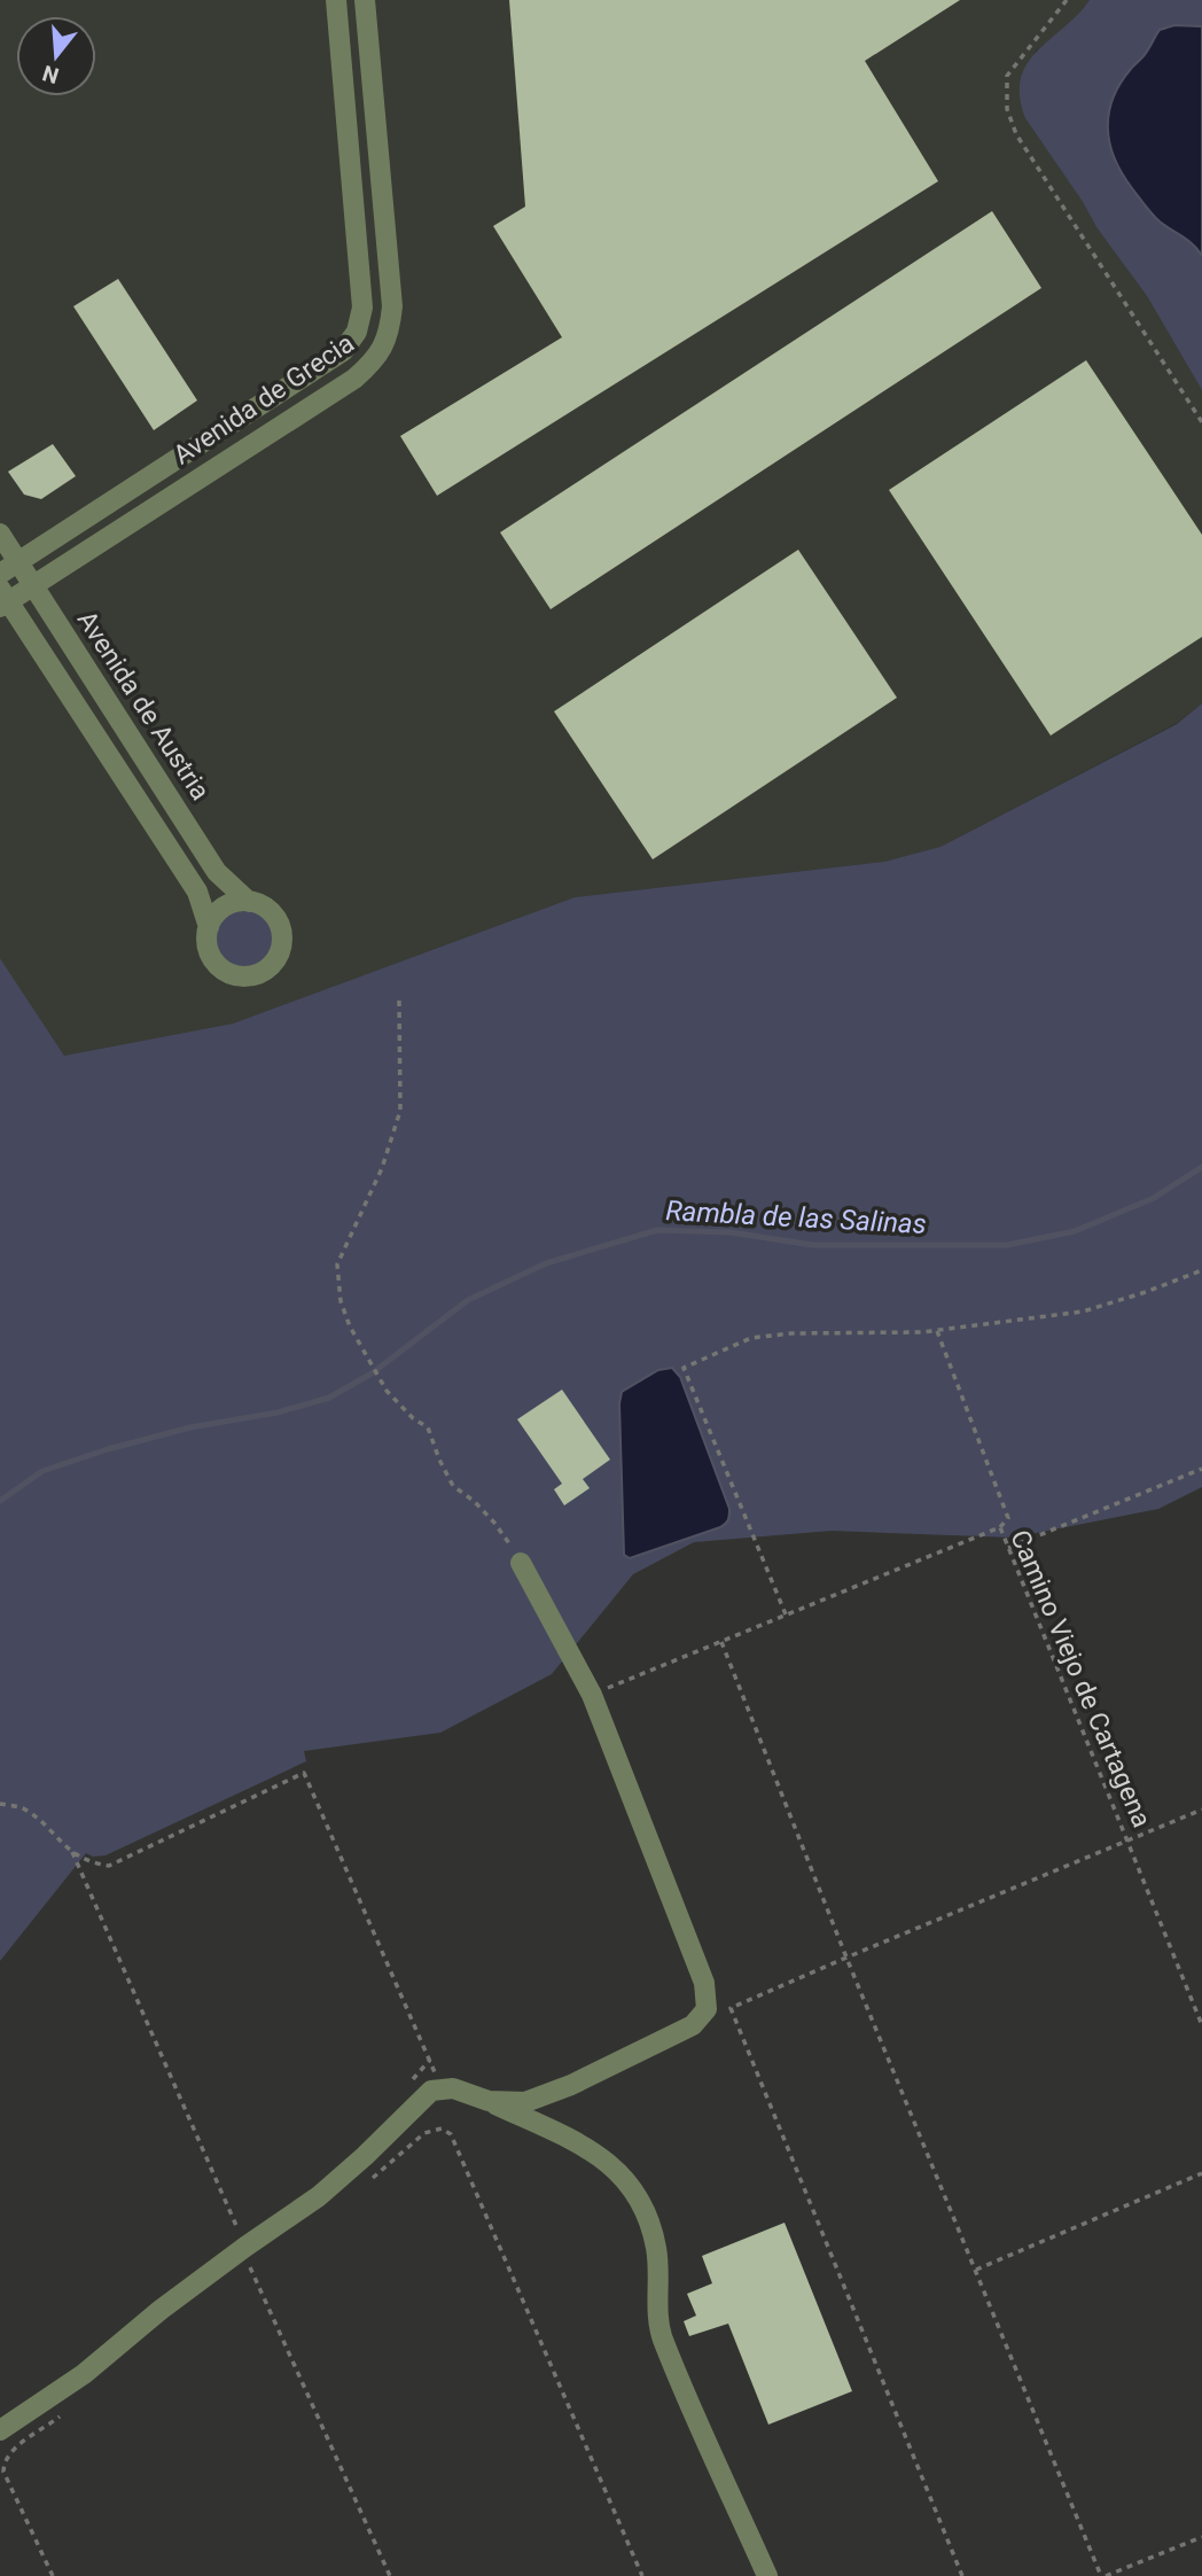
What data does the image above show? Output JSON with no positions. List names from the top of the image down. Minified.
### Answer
{"streets":{"street":["Avenida de Grecia","Avenida de Austria"],"path":["Camino Viejo de Cartagena"]},"crossings":[["Avenida de Grecia","Avenida de Austria"]],"water":["Rambla de las Salinas"],"north":"bottom"}
